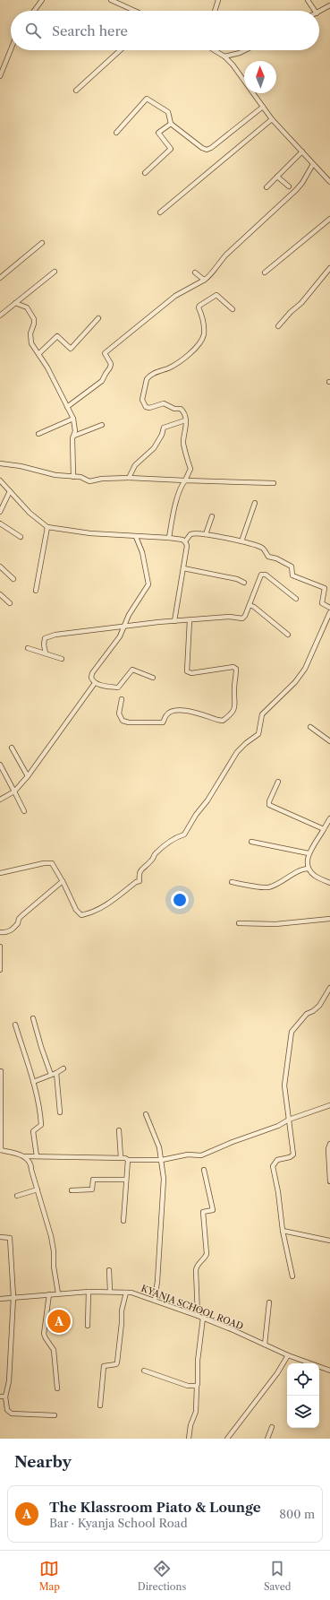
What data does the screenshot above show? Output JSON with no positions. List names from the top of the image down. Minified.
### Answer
{"streets":{"street":["KYANJA SCHOOL ROAD"]},"north":"top","page":{"search":"Search here","pins":"A","heading":"Nearby","list":[{"mark":"A","name":"The Klassroom Piato & Lounge","note":"Bar · Kyanja School Road","value":"800 m"}],"nav":["Map","Directions","Saved"]}}
